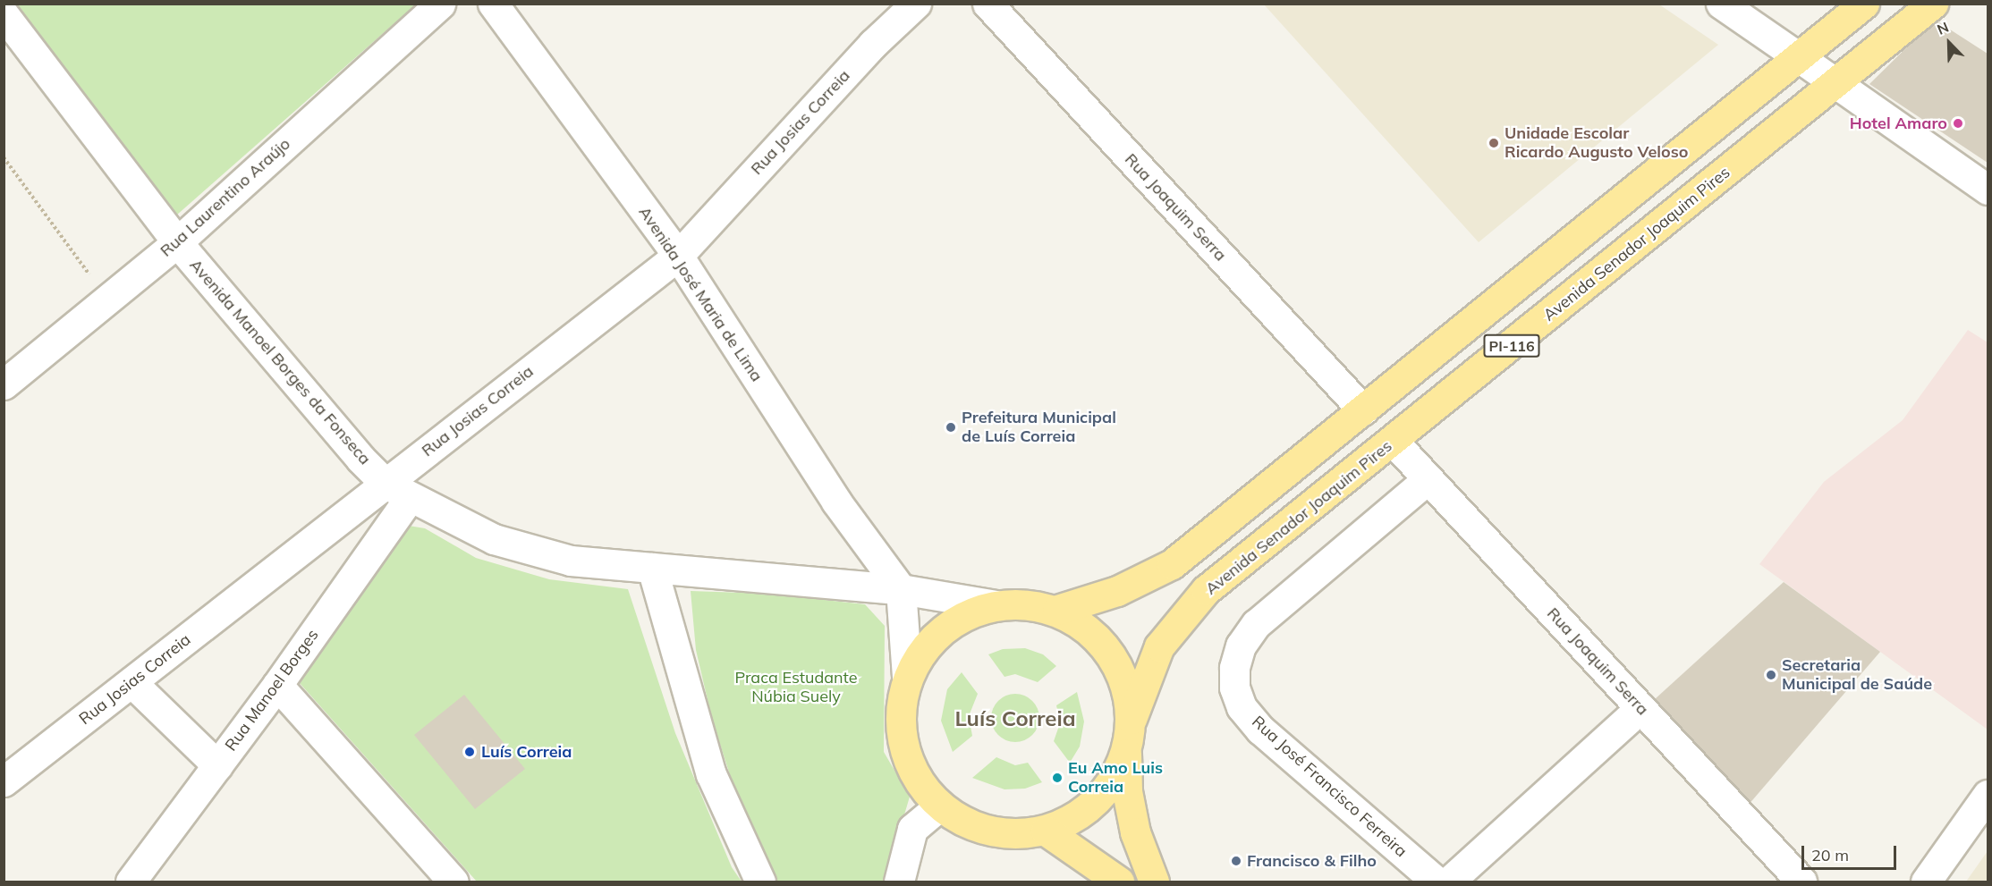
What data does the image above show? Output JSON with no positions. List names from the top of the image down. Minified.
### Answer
{"streets":{"main road":["Avenida Senador Joaquim Pires","PI-116"],"street":["Rua Josias Correia","Rua Laurentino Araújo","Rua Joaquim Serra","Avenida José Maria de Lima","Avenida Manoel Borges da Fonseca","Rua Manoel Borges","Rua José Francisco Ferreira"]},"crossings":[["Rua Josias Correia","Avenida José Maria de Lima"],["Rua Josias Correia","Avenida Manoel Borges da Fonseca"],["Rua Josias Correia","Rua Manoel Borges"],["Rua Laurentino Araújo","Avenida Manoel Borges da Fonseca"],["Rua Joaquim Serra","Avenida Senador Joaquim Pires"],["Rua Joaquim Serra","PI-116"],["Rua Joaquim Serra","Rua José Francisco Ferreira"],["Avenida José Maria de Lima","Avenida Manoel Borges da Fonseca"],["Avenida Manoel Borges da Fonseca","Rua Manoel Borges"]],"districts":["Luís Correia"],"parks":["Praca Estudante Núbia Suely"],"places":["Hotel Amaro","Unidade Escolar Ricardo Augusto Veloso","Prefeitura Municipal de Luís Correia","Secretaria Municipal de Saúde","Luís Correia","Eu Amo Luis Correia","Francisco & Filho"],"scale_bar":"20 m","north":"top left"}
